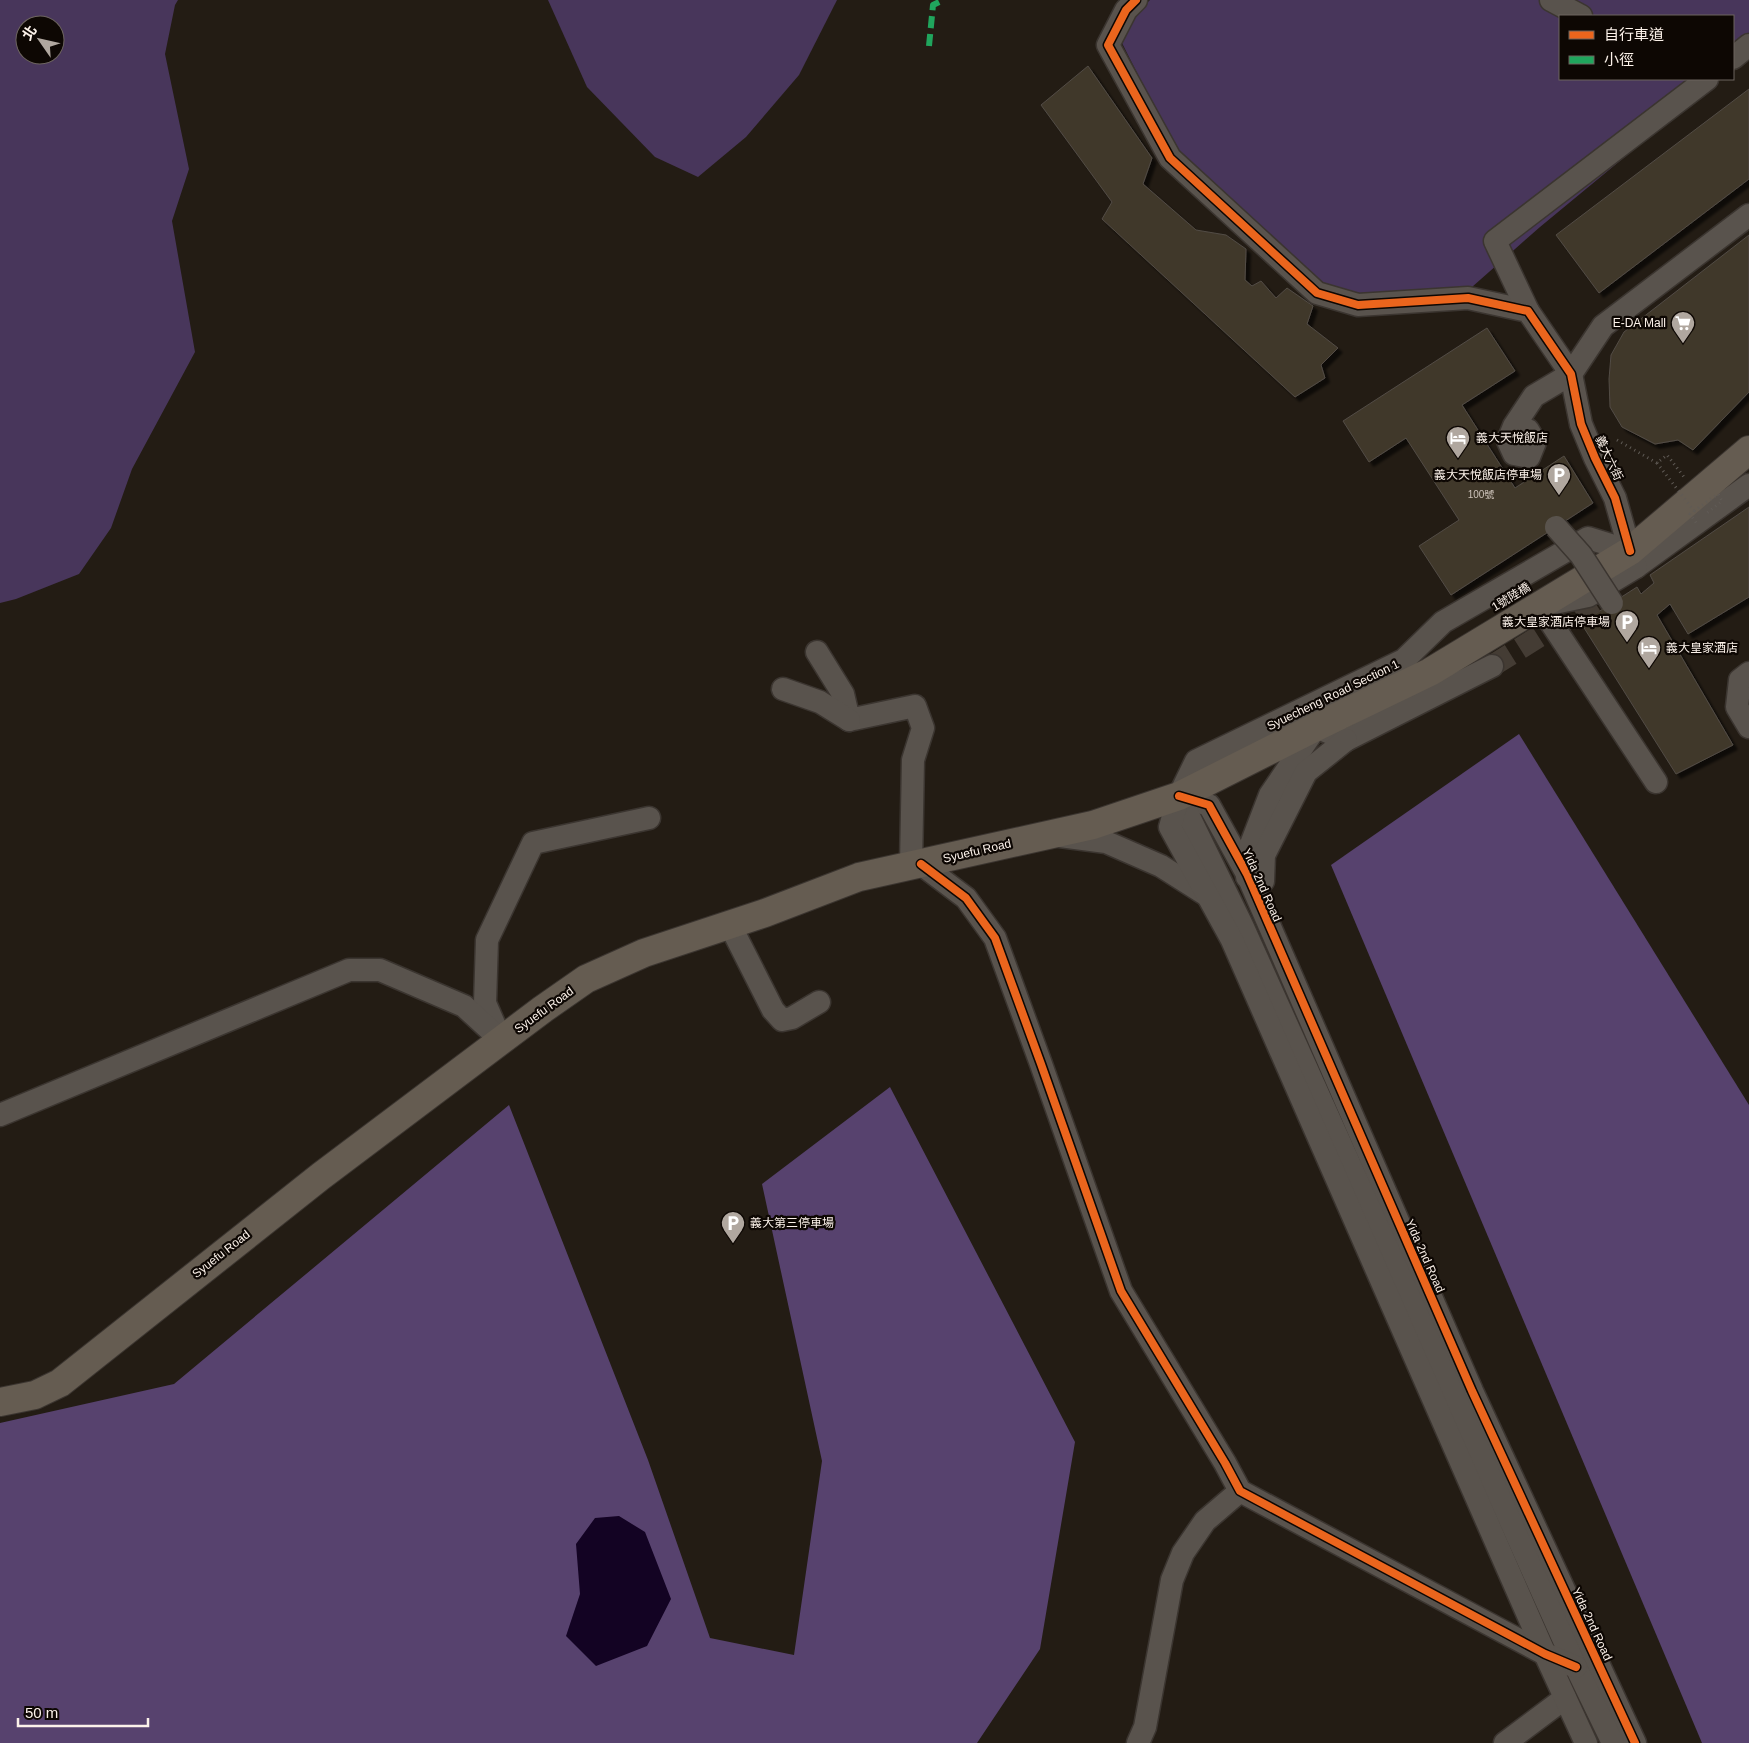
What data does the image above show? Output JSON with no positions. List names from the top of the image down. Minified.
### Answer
{"streets":{"main road":["Syuecheng Road Section 1","Syuefu Road"],"street":["義大六街","1號陸橋","Yida 2nd Road"]},"crossings":[["義大六街","Syuecheng Road Section 1"],["1號陸橋","Syuecheng Road Section 1"],["Syuecheng Road Section 1","Syuefu Road"],["Syuecheng Road Section 1","Yida 2nd Road"],["Syuefu Road","Yida 2nd Road"]],"places":{"supermarket":["E-DA Mall"],"hotel":["義大天悅飯店","義大皇家酒店"],"parking":["義大天悅飯店停車場","義大皇家酒店停車場","義大第三停車場"]},"house_numbers":["100號"],"legend":["自行車道","小徑"],"scale_bar":"50 m","north":"top left"}
